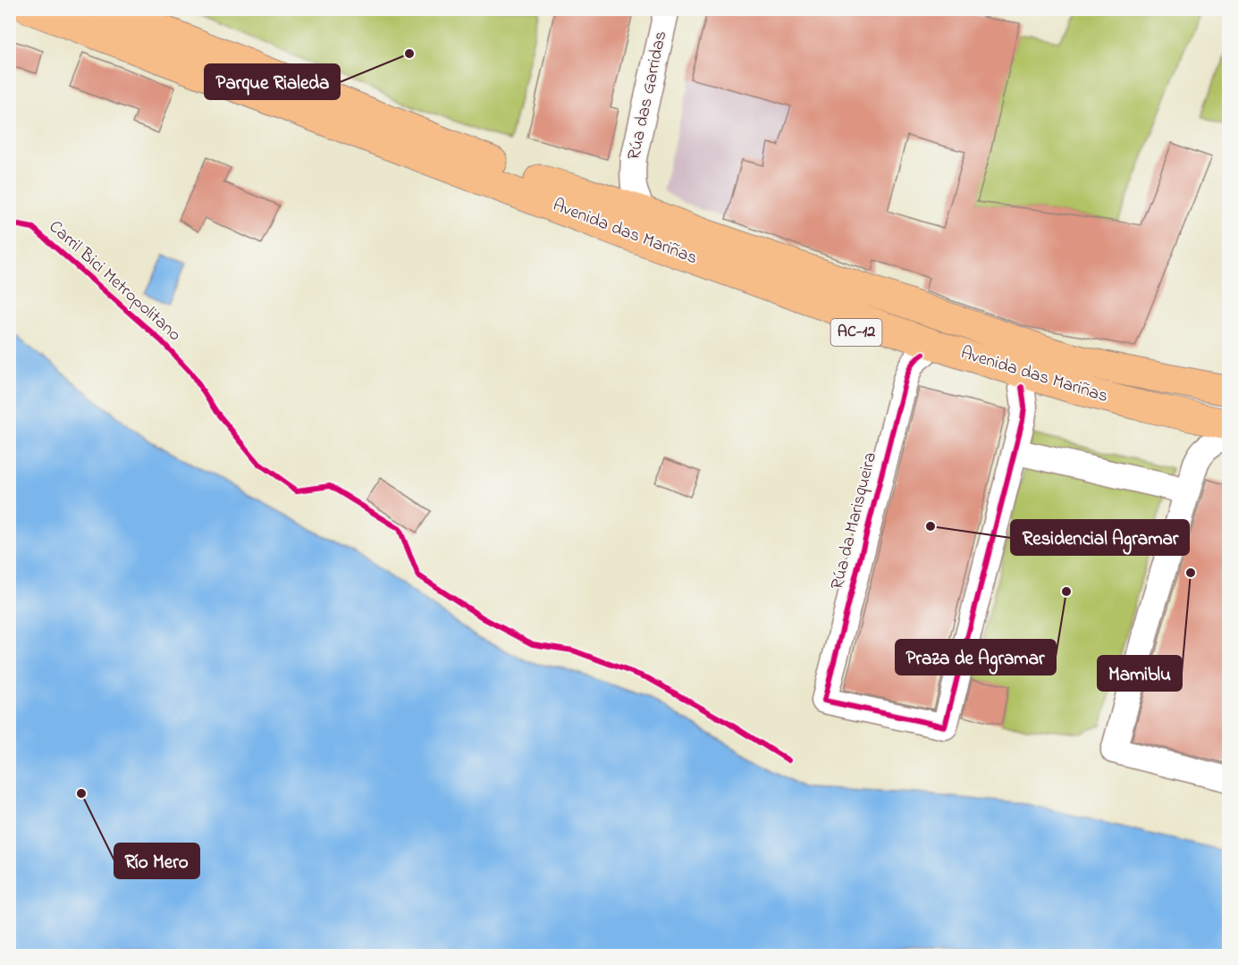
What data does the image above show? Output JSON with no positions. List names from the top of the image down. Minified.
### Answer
{"streets":{"highway":["Avenida das Mariñas","AC-12"],"street":["Rúa das Garridas","Rúa da Marisqueira"],"cycle path":["Carril Bici Metropolitano"]},"crossings":[["Rúa das Garridas","AC-12"],["Avenida das Mariñas","AC-12"],["AC-12","Rúa da Marisqueira"]],"places":["Parque Rialeda","Residencial Agramar","Mamiblu","Praza de Agramar","Río Mero"]}
